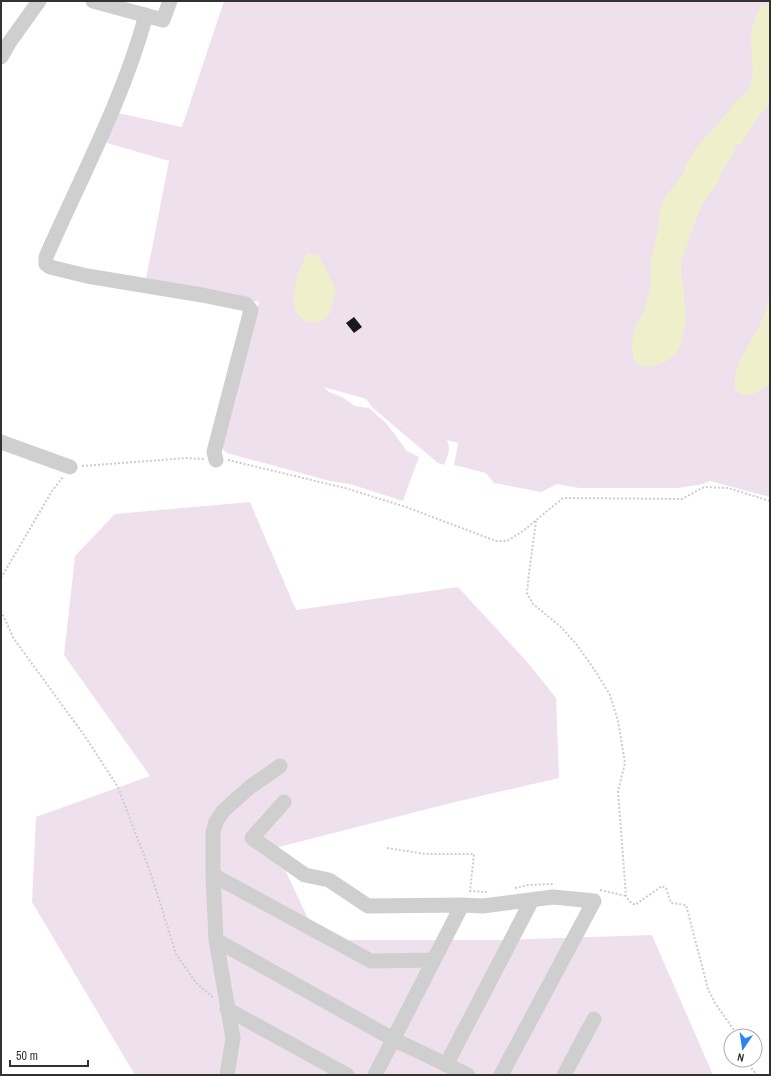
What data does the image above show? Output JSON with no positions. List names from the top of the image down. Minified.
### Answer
{"scale_bar":"50 m","north":"bottom"}
